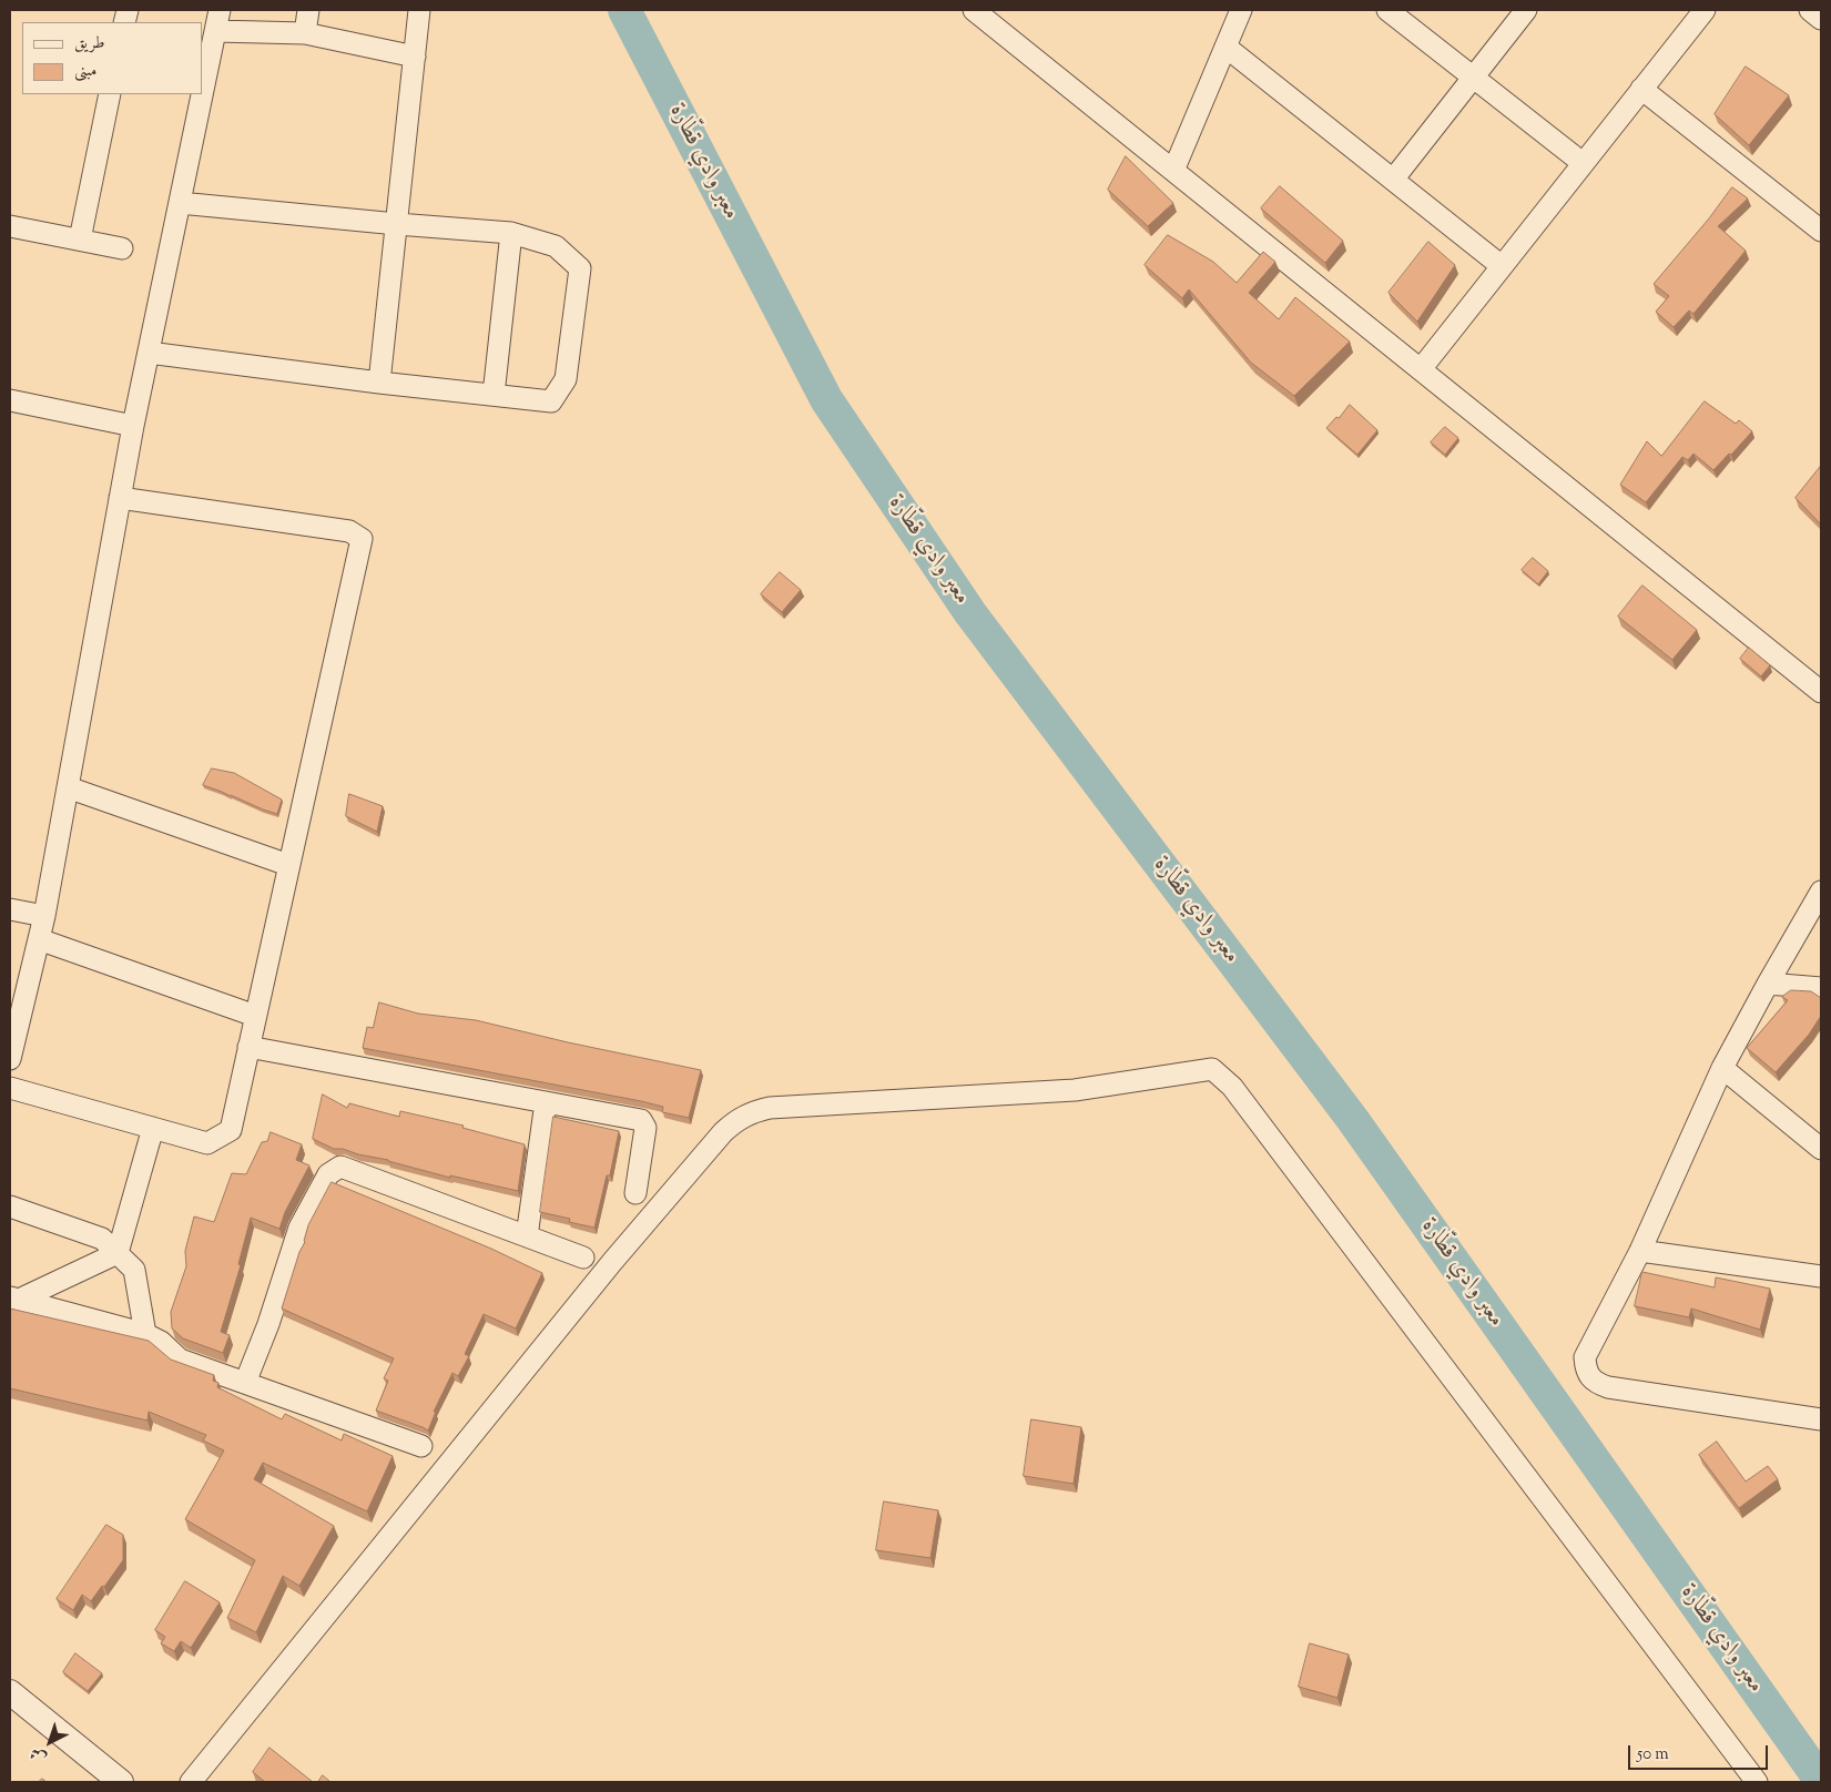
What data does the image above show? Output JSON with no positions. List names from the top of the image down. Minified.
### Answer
{"water":["معبر وادي قطّارة"],"legend":["طريق","مبنى"],"scale_bar":"50 m","north":"bottom left"}
